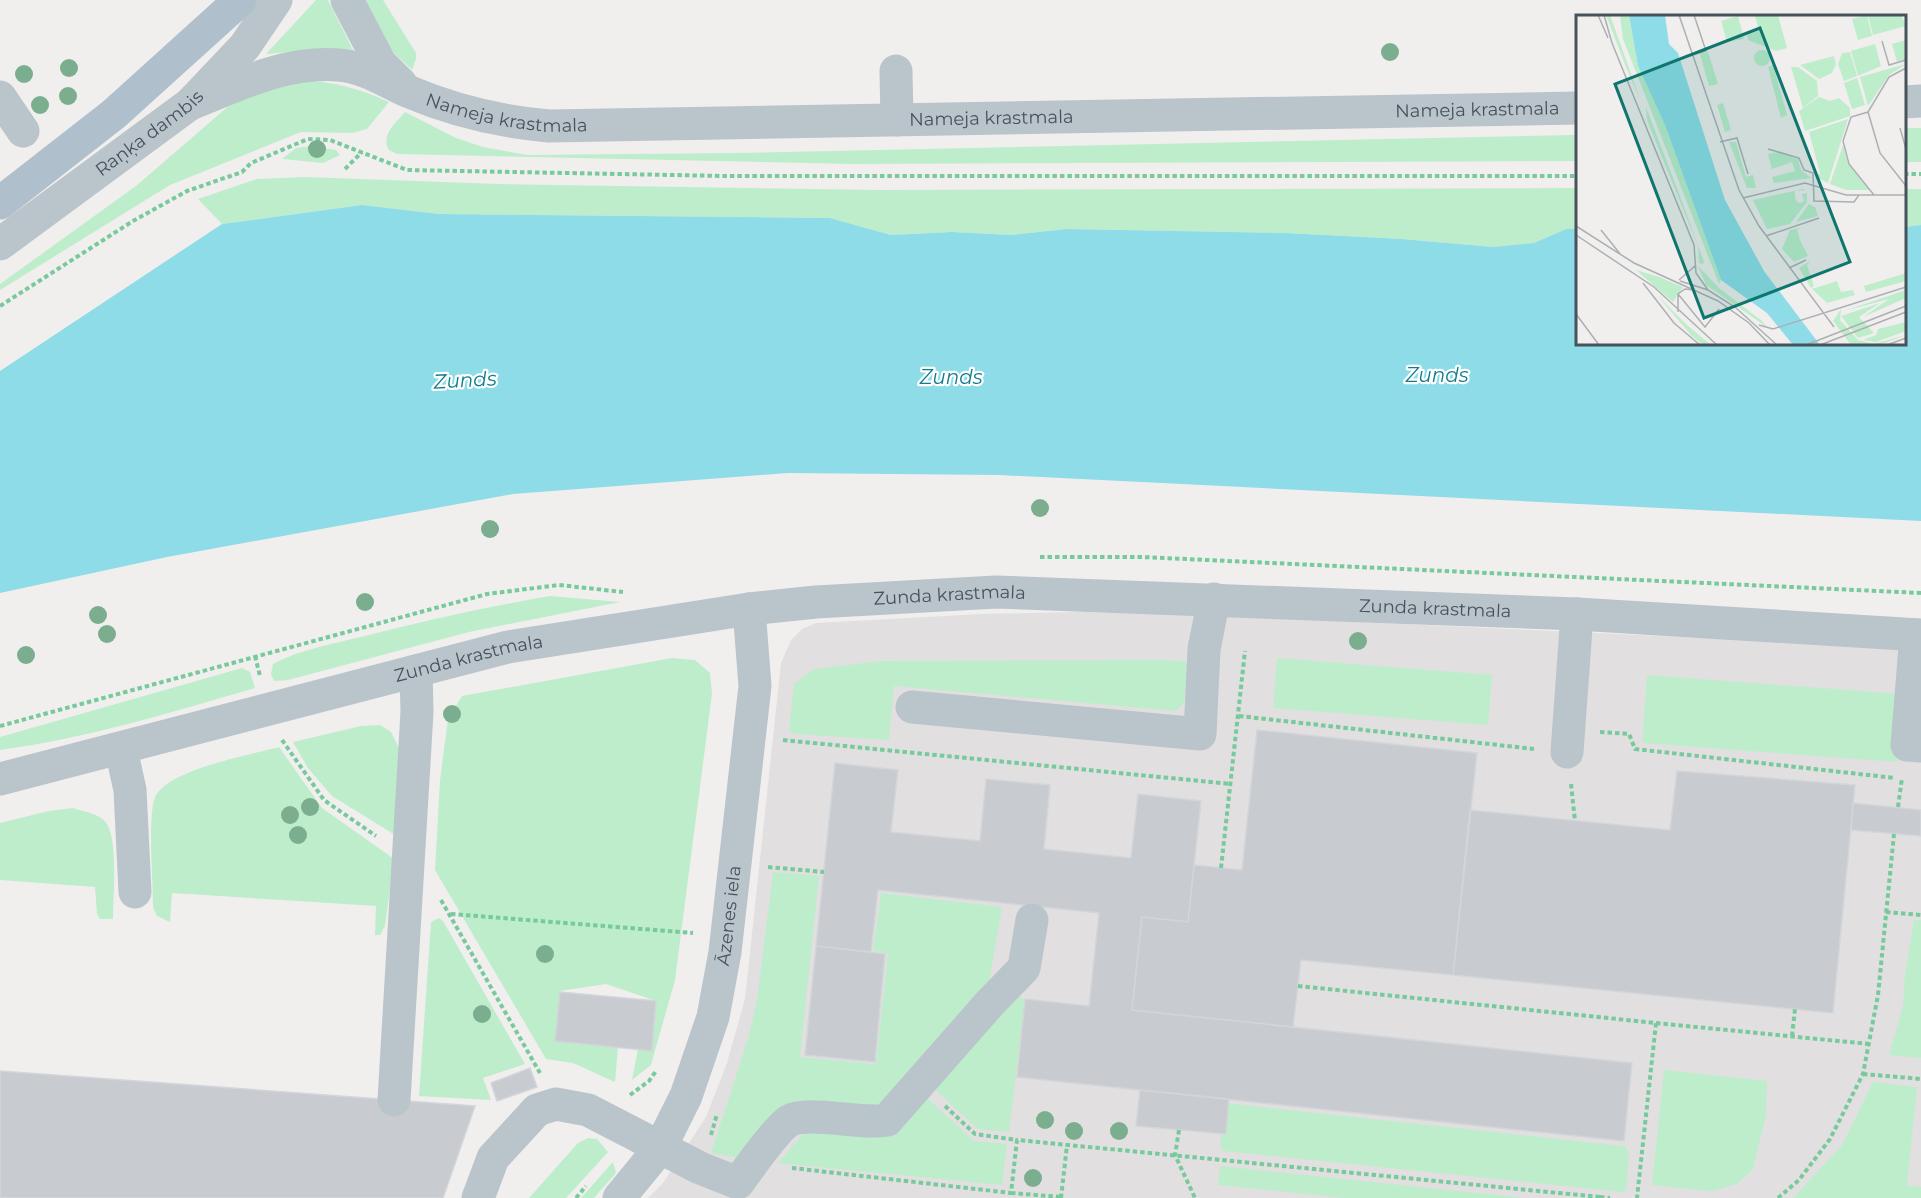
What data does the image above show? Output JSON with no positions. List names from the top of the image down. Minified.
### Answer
{"streets":{"main road":["Raņķa dambis"],"street":["Nameja krastmala","Zunda krastmala","Āzenes iela"]},"crossings":[["Nameja krastmala","Raņķa dambis"],["Zunda krastmala","Āzenes iela"]],"water":["Zunds"]}
